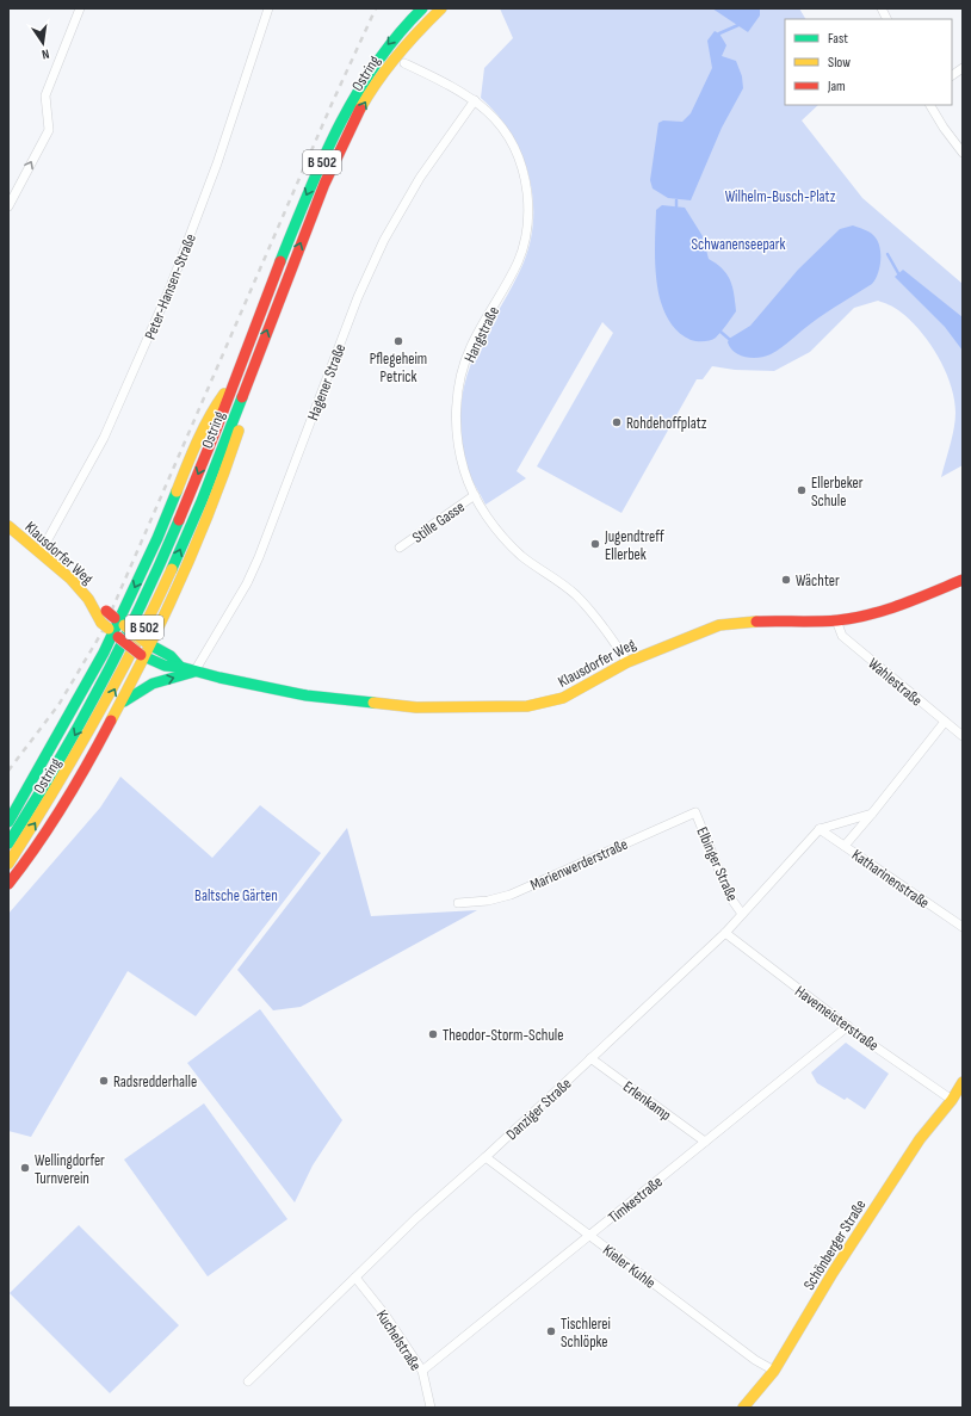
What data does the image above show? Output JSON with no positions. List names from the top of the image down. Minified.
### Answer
{"streets":{"main road":["Ostring","B 502","Klausdorfer Weg","Schönberger Straße"],"street":["Peter-Hansen-Straße","Hangstraße","Hagener Straße","Stille Gasse","Wahlestraße","Marienwerderstraße","Elbinger Straße","Katharinenstraße","Havemeisterstraße","Erlenkamp","Danziger Straße","Timkestraße","Kieler Kuhle","Kuchelstraße"]},"crossings":[["Peter-Hansen-Straße","Klausdorfer Weg"],["Hangstraße","Hagener Straße"],["Hangstraße","Stille Gasse"],["Hangstraße","Klausdorfer Weg"],["Hagener Straße","Klausdorfer Weg"],["Klausdorfer Weg","Wahlestraße"],["Marienwerderstraße","Elbinger Straße"],["Elbinger Straße","Danziger Straße"],["Katharinenstraße","Danziger Straße"],["Havemeisterstraße","Danziger Straße"],["Havemeisterstraße","Timkestraße"],["Havemeisterstraße","Schönberger Straße"],["Erlenkamp","Danziger Straße"],["Erlenkamp","Timkestraße"],["Danziger Straße","Kieler Kuhle"],["Danziger Straße","Kuchelstraße"],["Timkestraße","Kieler Kuhle"],["Timkestraße","Kuchelstraße"],["Schönberger Straße","Kieler Kuhle"]],"parks":["Wilhelm-Busch-Platz","Schwanenseepark","Baltsche Gärten"],"places":["Pflegeheim Petrick","Rohdehoffplatz","Ellerbeker Schule","Jugendtreff Ellerbek","Wächter","Theodor-Storm-Schule","Radsredderhalle","Wellingdorfer Turnverein","Tischlerei Schlöpke"],"legend":["Fast","Slow","Jam"],"north":"bottom"}
